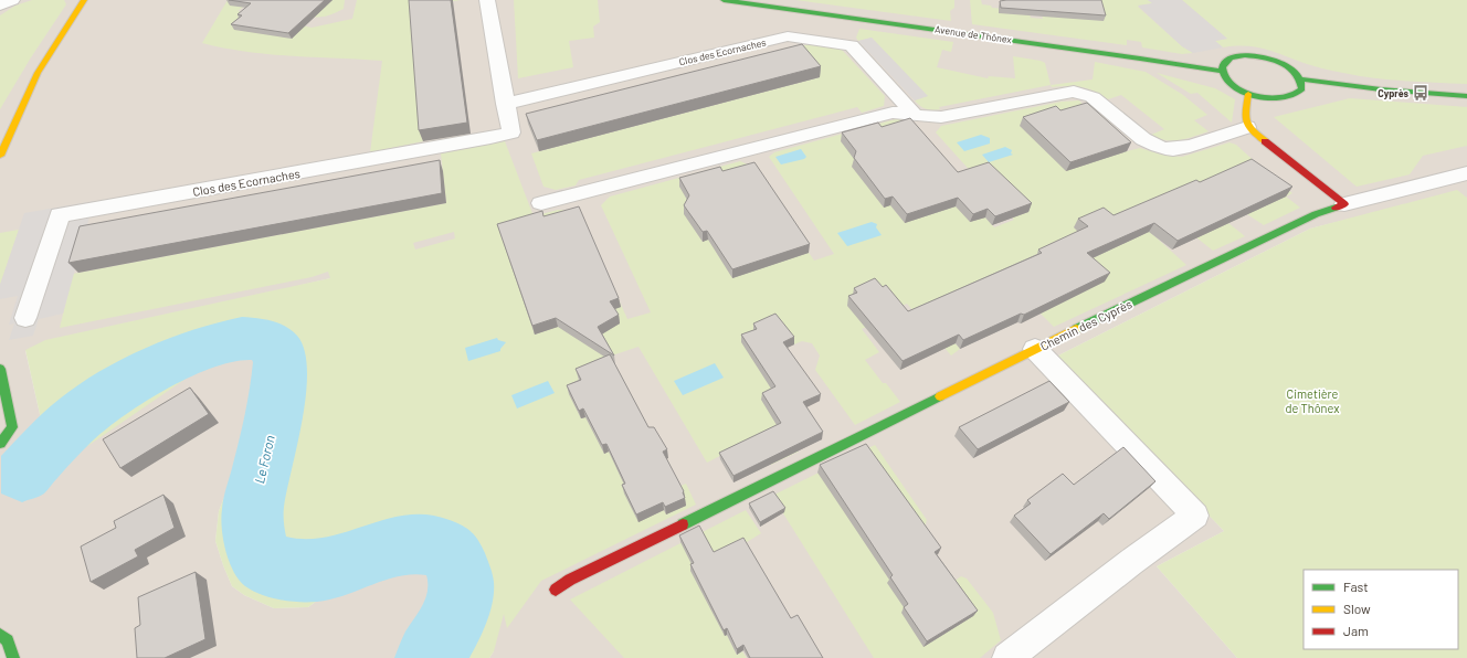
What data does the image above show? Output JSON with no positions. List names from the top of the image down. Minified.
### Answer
{"streets":{"street":["Avenue de Thônex","Clos des Ecornaches","Chemin des Cyprès"]},"water":["Le Foron"],"parks":["Cimetière de Thônex"],"places":{"bus stop":["Cyprès"]},"legend":["Fast","Slow","Jam"]}
